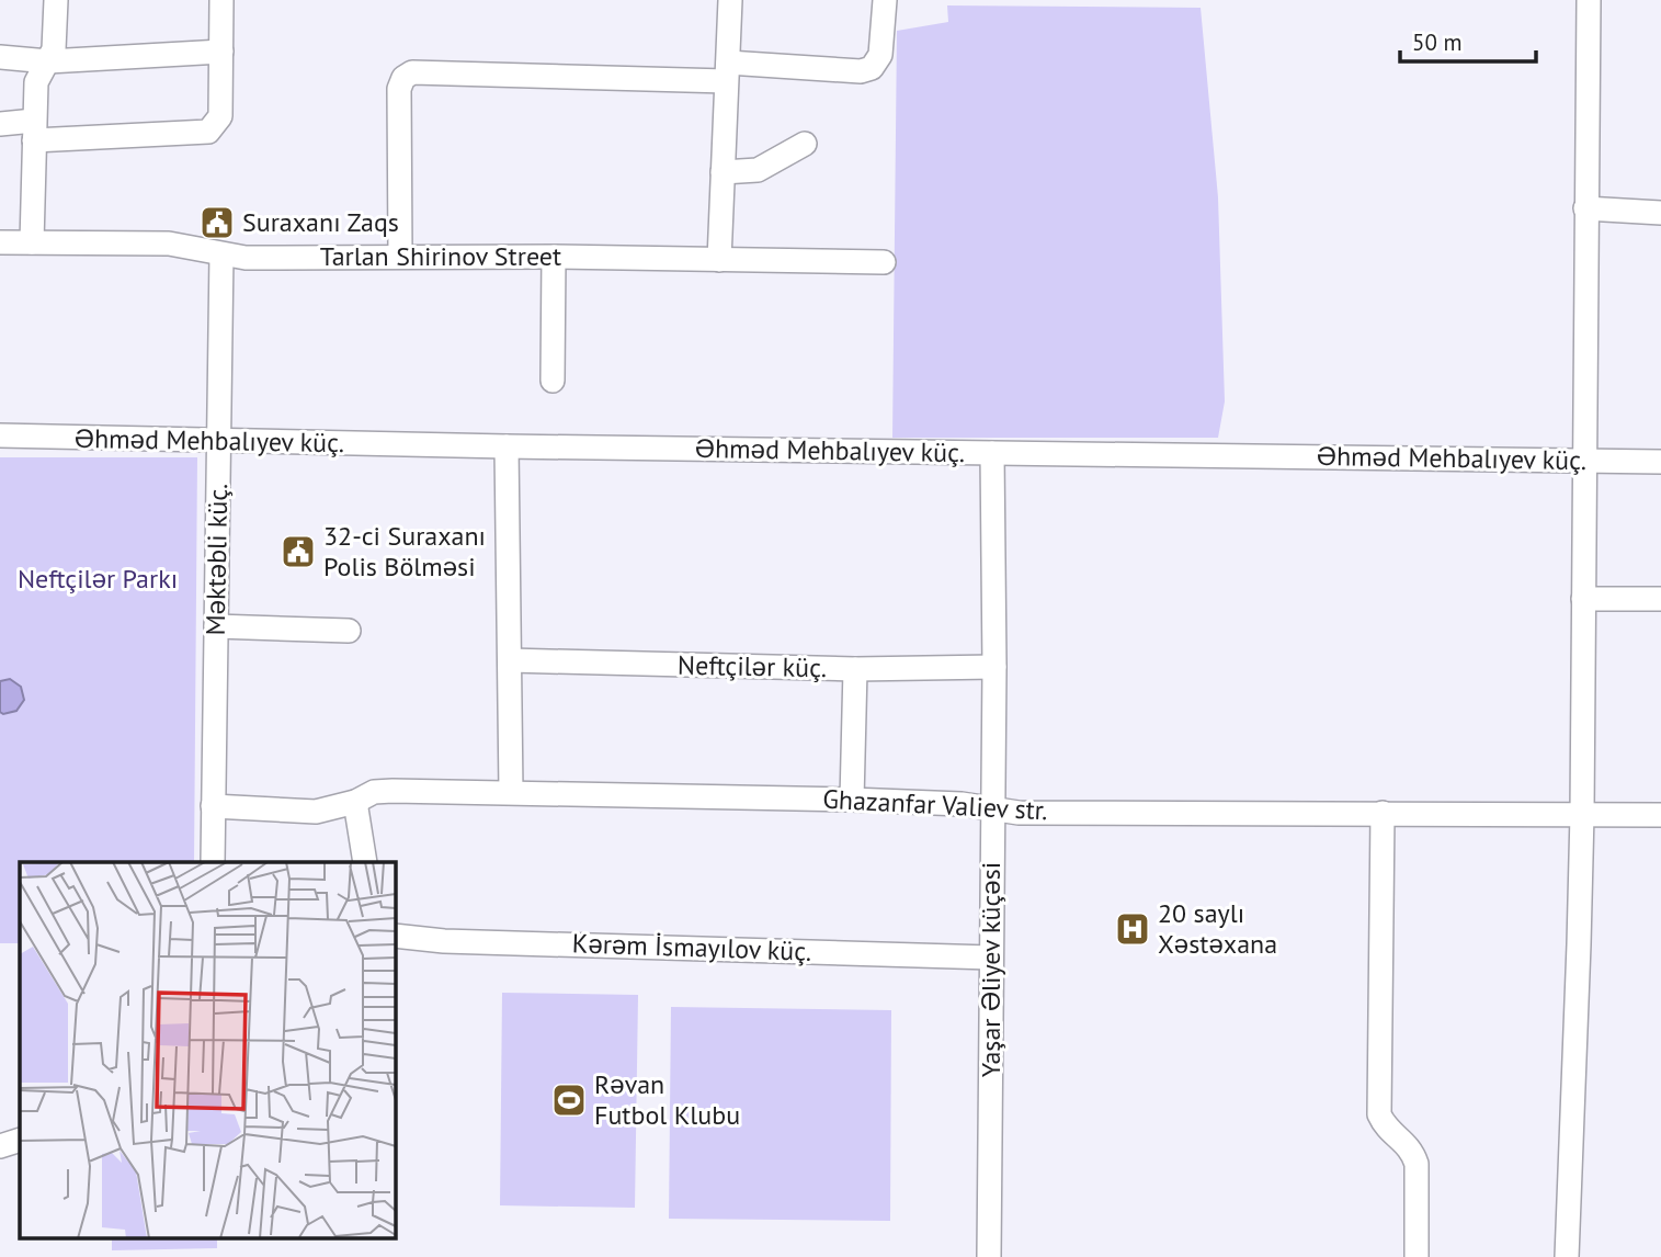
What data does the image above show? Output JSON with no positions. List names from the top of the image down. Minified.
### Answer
{"streets":{"street":["Tarlan Shirinov Street","Əhməd Mehbalıyev küç.","Məktəbli küç.","Neftçilər küç.","Ghazanfar Valiev str.","Kərəm İsmayılov küç.","Yaşar Əliyev küçəsi"]},"crossings":[["Tarlan Shirinov Street","Məktəbli küç."],["Əhməd Mehbalıyev küç.","Məktəbli küç."],["Əhməd Mehbalıyev küç.","Yaşar Əliyev küçəsi"],["Məktəbli küç.","Ghazanfar Valiev str."],["Neftçilər küç.","Yaşar Əliyev küçəsi"],["Ghazanfar Valiev str.","Yaşar Əliyev küçəsi"],["Kərəm İsmayılov küç.","Yaşar Əliyev küçəsi"]],"parks":["Neftçilər Parkı"],"places":{"public building":["Suraxanı Zaqs","32-ci Suraxanı Polis Bölməsi"],"hospital":["20 saylı Xəstəxana"],"sports":["Rəvan Futbol Klubu"]},"scale_bar":"50 m"}
